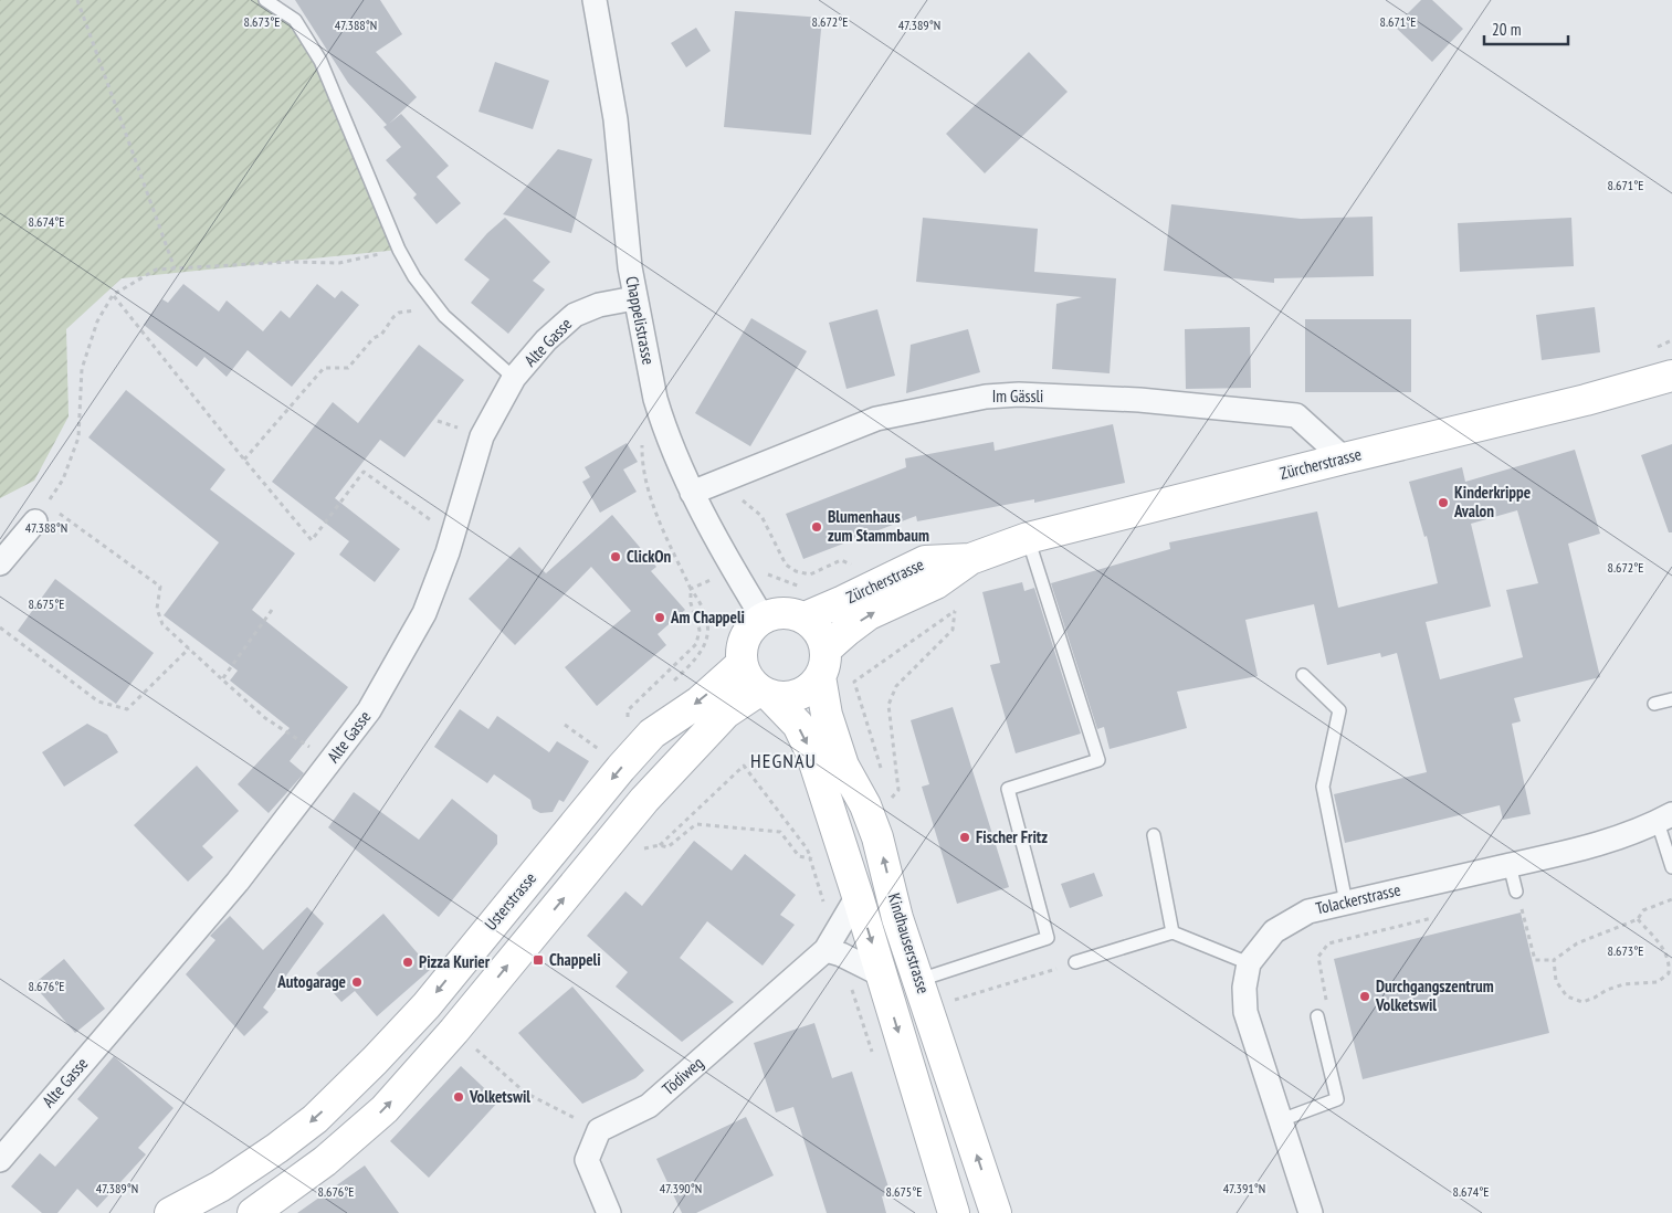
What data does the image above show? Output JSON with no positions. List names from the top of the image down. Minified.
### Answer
{"streets":{"main road":["Zürcherstrasse","Usterstrasse","Kindhauserstrasse"],"street":["Chappelistrasse","Alte Gasse","Im Gässli","Tolackerstrasse","Tödiweg"]},"crossings":[["Chappelistrasse","Alte Gasse"],["Chappelistrasse","Im Gässli"],["Chappelistrasse","Zürcherstrasse"],["Chappelistrasse","Usterstrasse"],["Chappelistrasse","Kindhauserstrasse"],["Im Gässli","Zürcherstrasse"],["Zürcherstrasse","Usterstrasse"],["Zürcherstrasse","Kindhauserstrasse"],["Usterstrasse","Kindhauserstrasse"]],"districts":["HEGNAU"],"places":{"other":["Kinderkrippe Avalon","Blumenhaus zum Stammbaum","ClickOn","Am Chappeli","Fischer Fritz","Pizza Kurier","Autogarage","Durchgangszentrum Volketswil","Volketswil"],"transit":["Chappeli"]},"scale_bar":"20 m","coordinates":["8.672°E","8.671°E","8.673°E","47.388°N","47.389°N","8.674°E","8.675°E","8.676°E","47.390°N","47.391°N"]}
